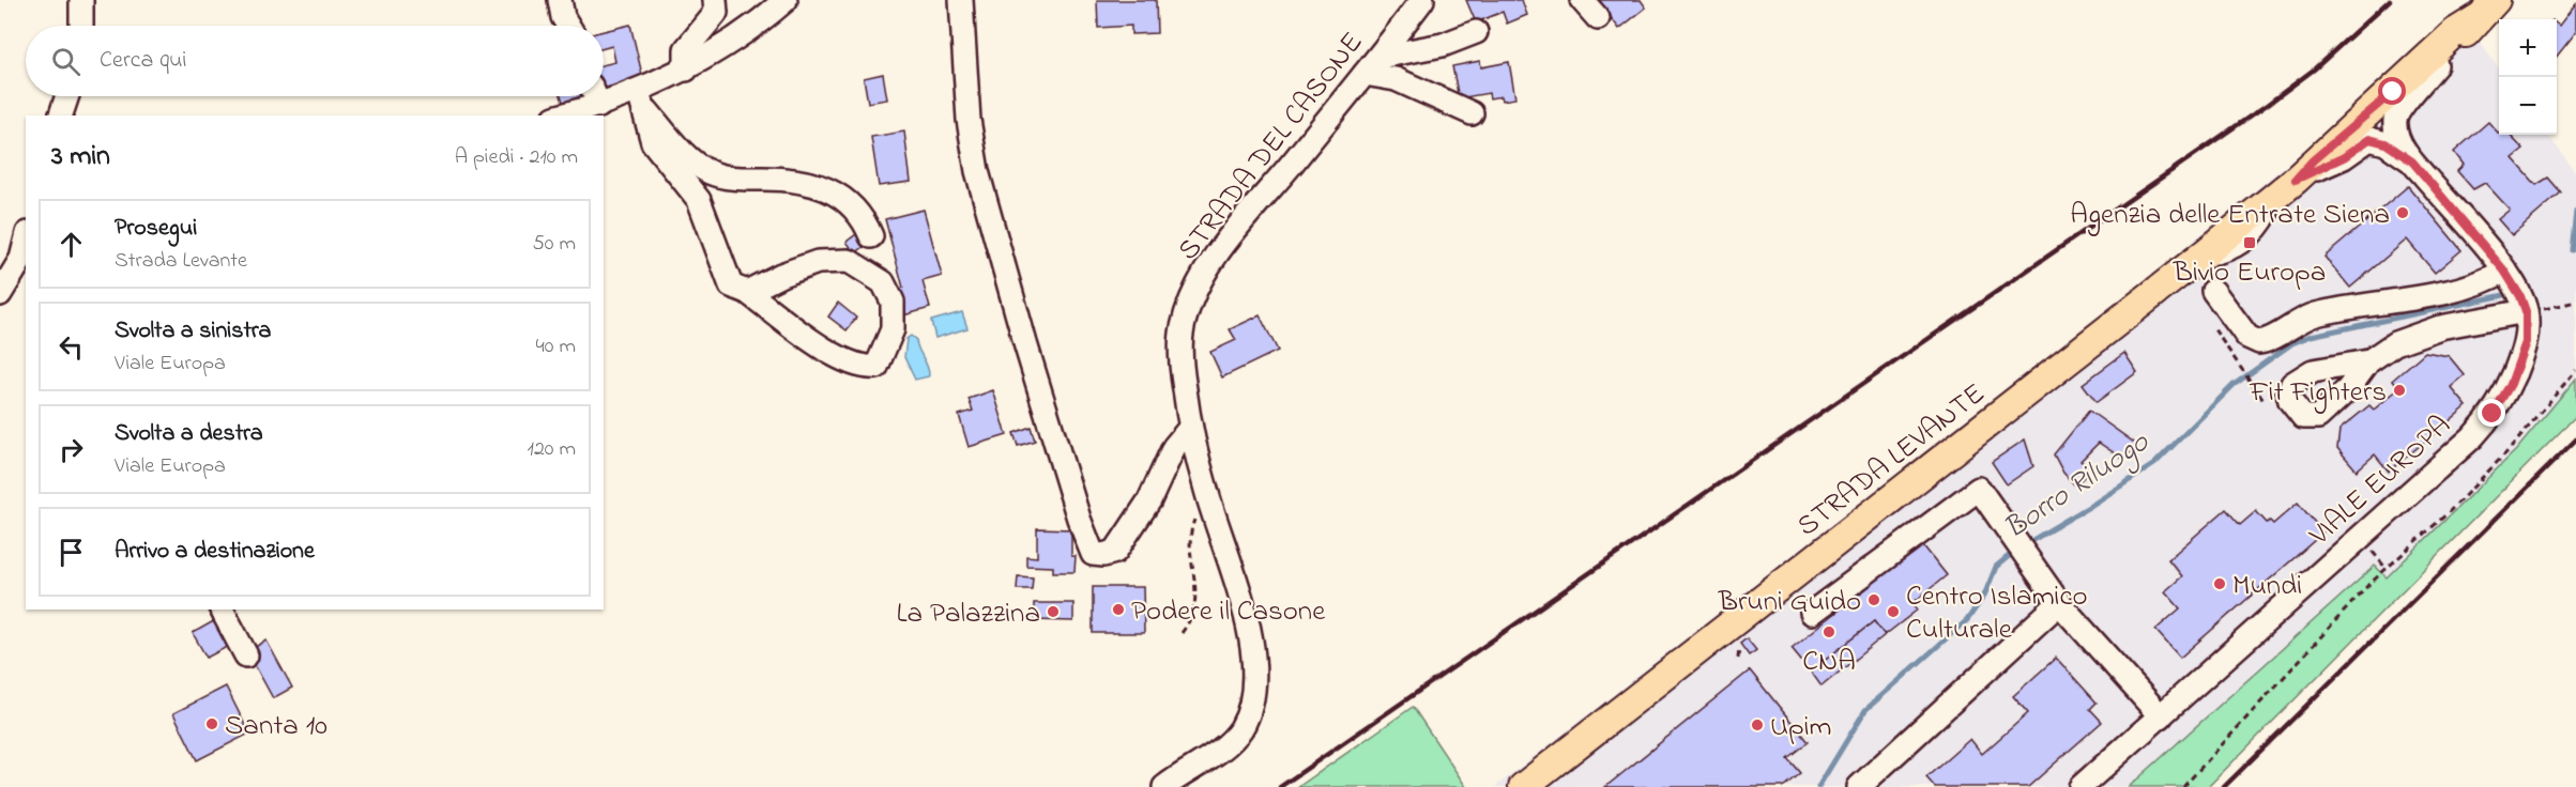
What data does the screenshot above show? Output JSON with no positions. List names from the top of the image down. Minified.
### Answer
{"streets":{"main road":["STRADA LEVANTE"],"street":["STRADA DEL CASONE","VIALE EUROPA"]},"crossings":[["STRADA LEVANTE","VIALE EUROPA"]],"water":["Borro Riluogo"],"places":{"other":["Agenzia delle Entrate Siena","Fit Fighters","Mundi","Bruni Guido","Podere il Casone","La Palazzina","Centro Islamico Culturale","CNA","Santa 10","Upim"],"transit":["Bivio Europa"]},"page":{"map_buttons":["+","−"],"search":"Cerca qui","heading":["3 min","A piedi · 210 m"],"list":[["Prosegui","Strada Levante","50 m"],["Svolta a sinistra","Viale Europa","40 m"],["Svolta a destra","Viale Europa","120 m"],"Arrivo a destinazione"]}}
